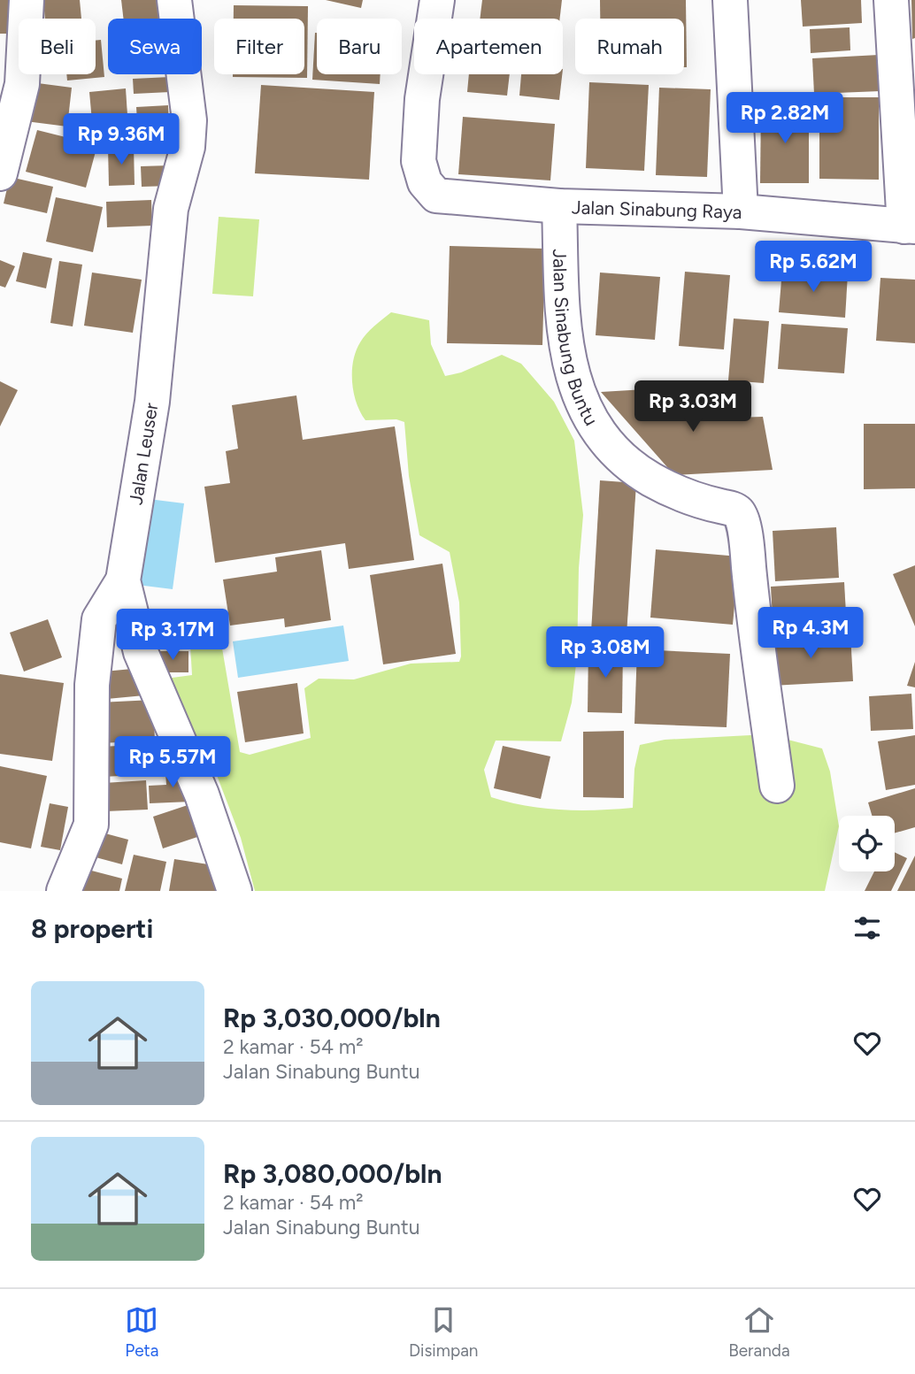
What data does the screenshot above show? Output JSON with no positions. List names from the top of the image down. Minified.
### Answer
{"streets":{"street":["Jalan Sinabung Raya","Jalan Sinabung Buntu","Jalan Leuser"]},"crossings":[["Jalan Sinabung Raya","Jalan Sinabung Buntu"]],"page":{"chip":["Beli","Sewa","Filter","Baru","Apartemen","Rumah"],"price":["Rp 2.82M","Rp 9.36M","Rp 5.62M","Rp 3.03M","Rp 4.3M","Rp 3.17M","Rp 3.08M","Rp 5.57M"],"heading":"8 properti","list":[{"name":"Rp 3,030,000/bln","note":"2 kamar · 54 m² · Jalan Sinabung Buntu"},{"name":"Rp 3,080,000/bln","note":"2 kamar · 54 m² · Jalan Sinabung Buntu"}],"tabs":["Peta","Disimpan","Beranda"]}}
